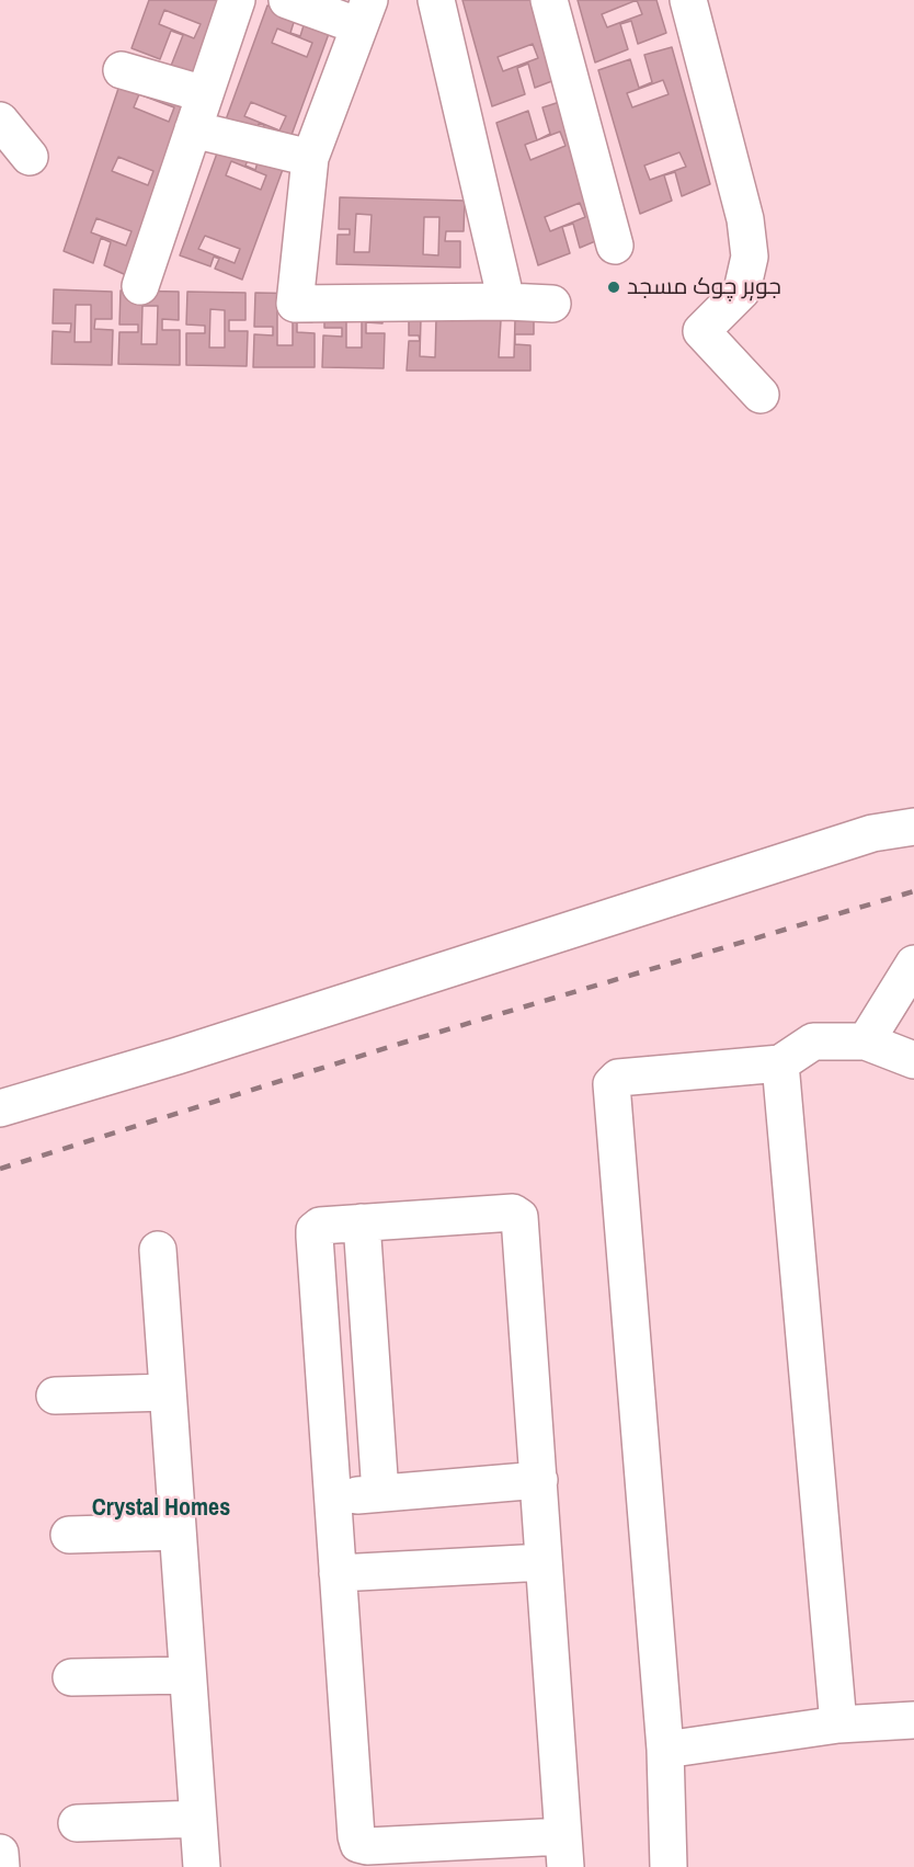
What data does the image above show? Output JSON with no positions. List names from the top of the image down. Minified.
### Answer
{"districts":["Crystal Homes"],"places":["جوہر چوک مسجد"]}
